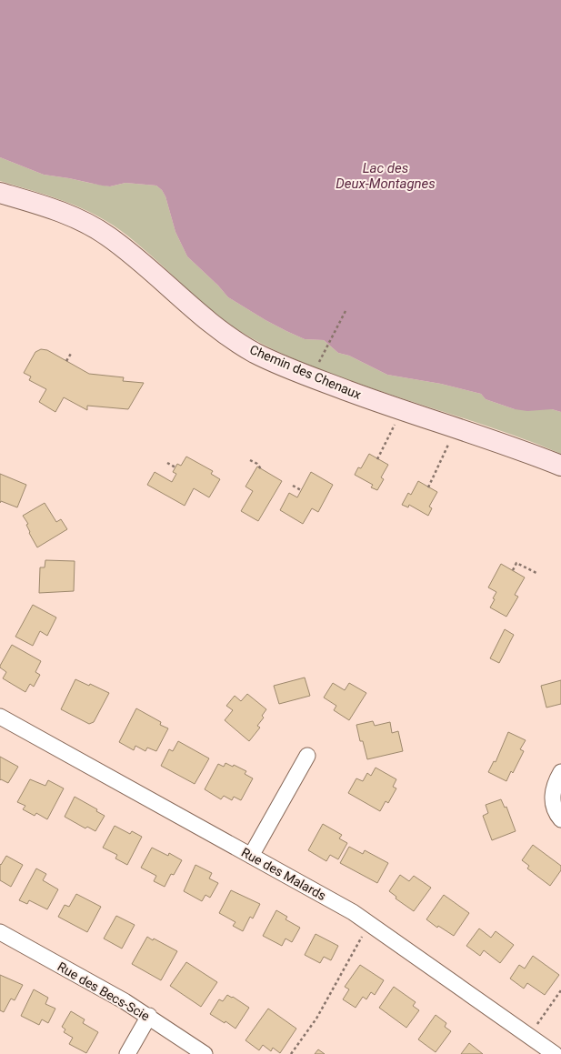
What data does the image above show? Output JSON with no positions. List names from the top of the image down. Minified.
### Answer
{"streets":{"street":["Chemin des Chenaux","Rue des Malards","Rue des Becs-Scie"]},"water":["Lac des Deux-Montagnes"]}
